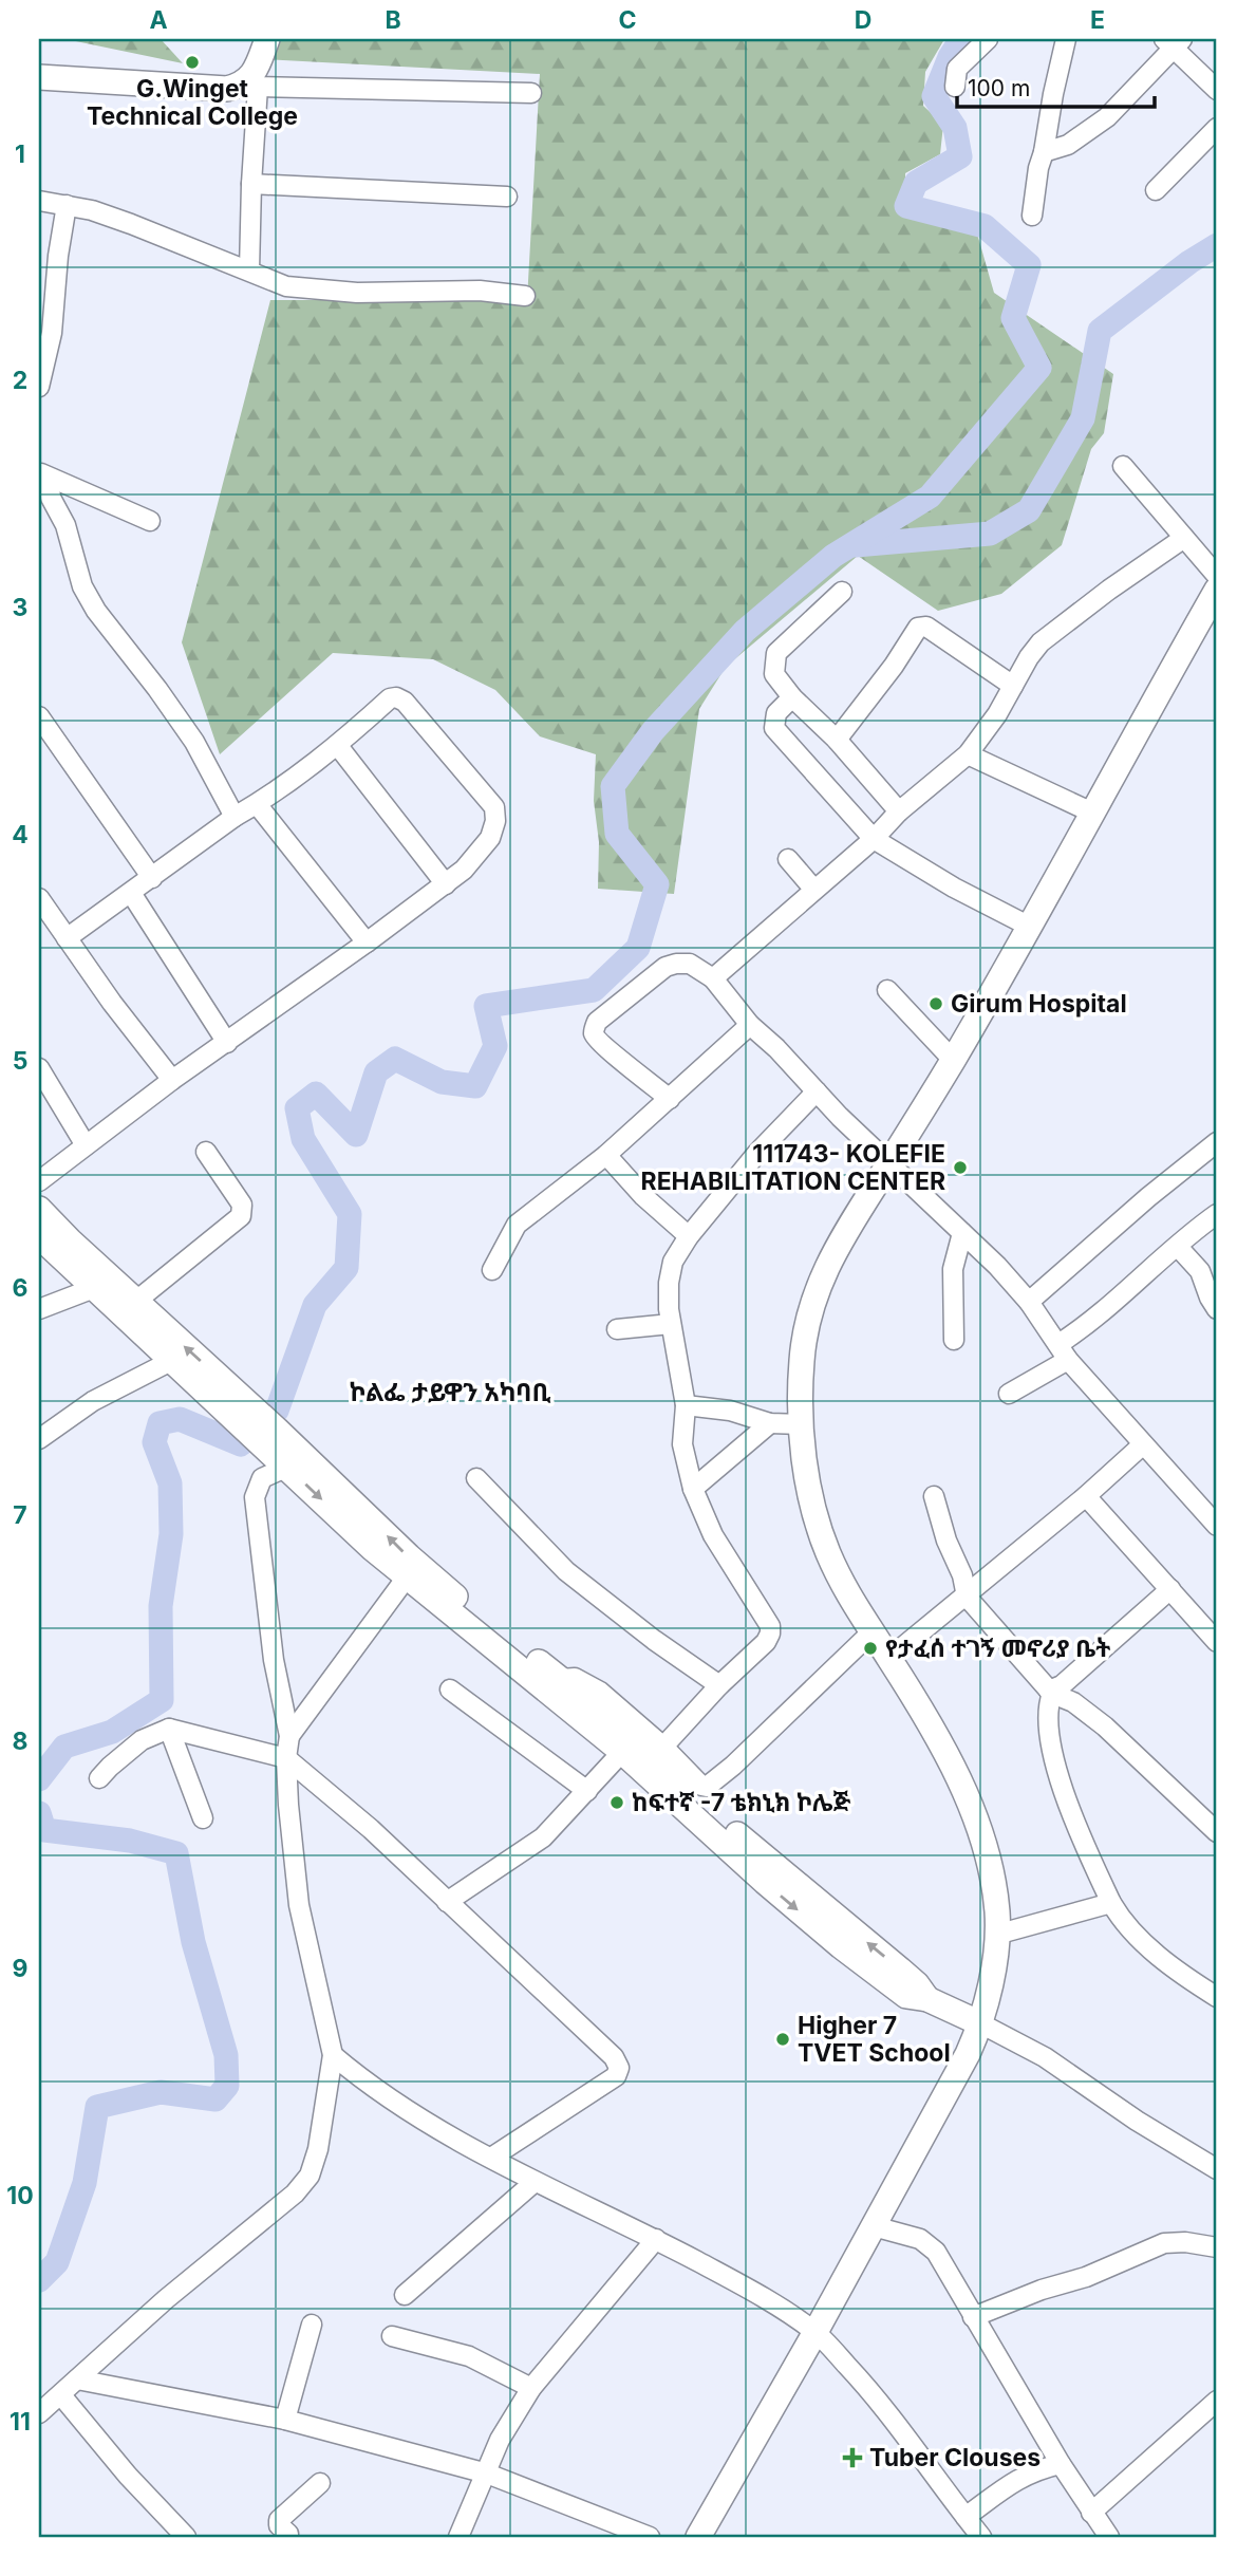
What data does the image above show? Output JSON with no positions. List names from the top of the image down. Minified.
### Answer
{"districts":["ኮልፌ ታይዋን አካባቢ"],"places":{"other":["G.Winget Technical College","Girum Hospital","111743- KOLEFIE REHABILITATION CENTER","የታፈሰ ተገኝ መኖሪያ ቤት","ከፍተኛ -7 ቴክኒክ ኮሌጅ","Higher 7 TVET School"],"health":["Tuber Clouses"]},"scale_bar":"100 m","grid":{"columns":["A","B","C","D","E"],"rows":["1","2","3","4","5","6","7","8","9","10","11"]}}
